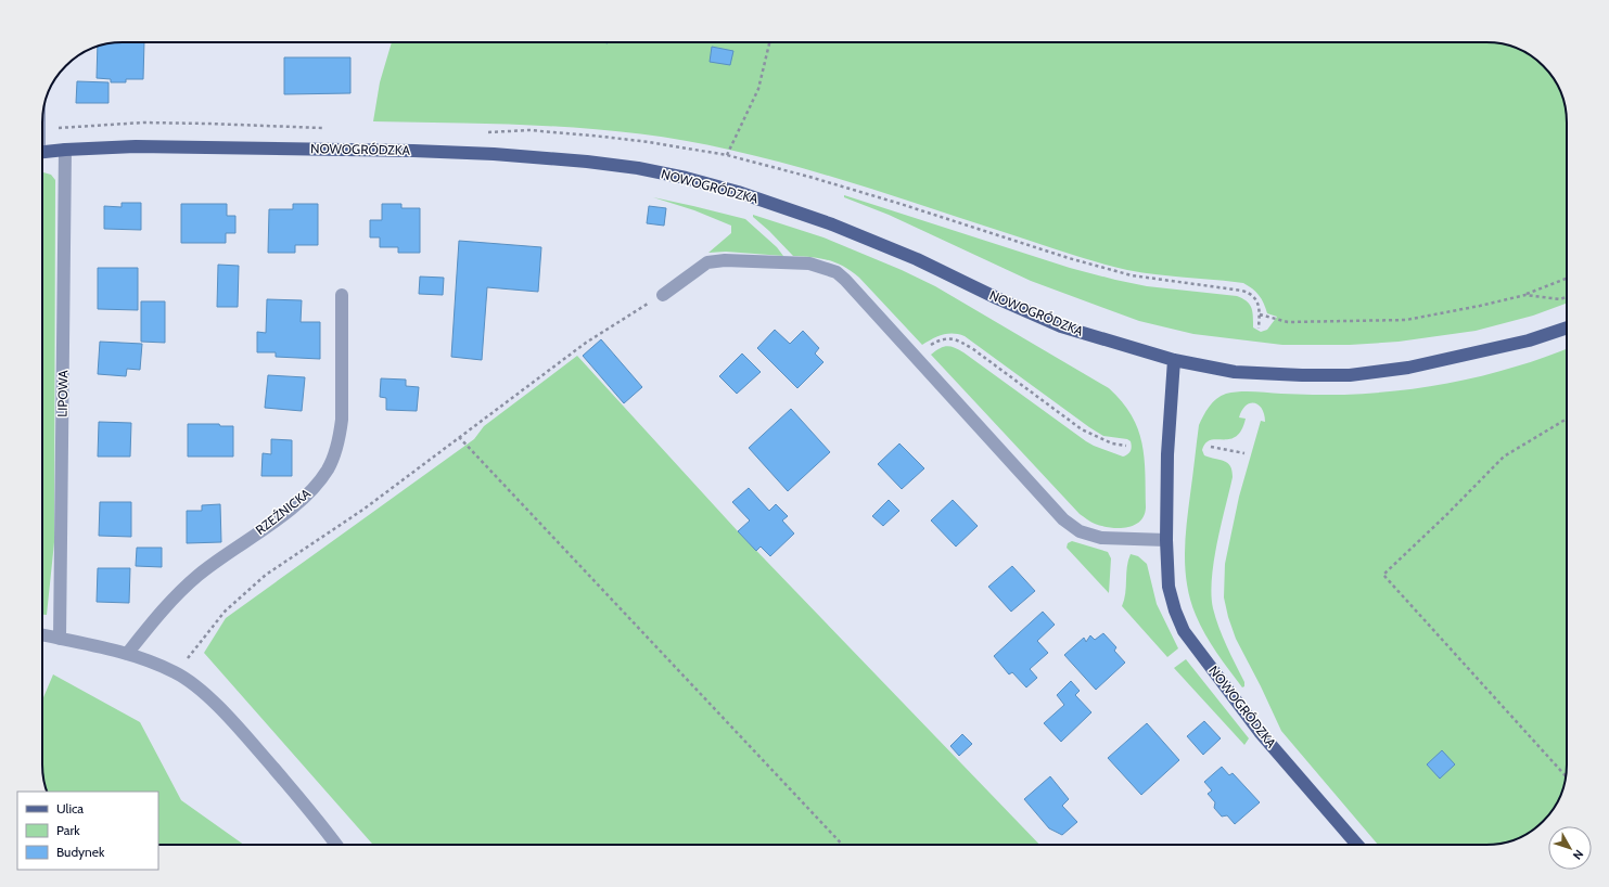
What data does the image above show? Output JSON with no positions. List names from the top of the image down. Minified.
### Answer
{"streets":{"main road":["NOWOGRÓDZKA"],"street":["LIPOWA","RZEŹNICKA"]},"crossings":[["NOWOGRÓDZKA","LIPOWA"]],"legend":["Ulica","Park","Budynek"],"north":"bottom right"}
